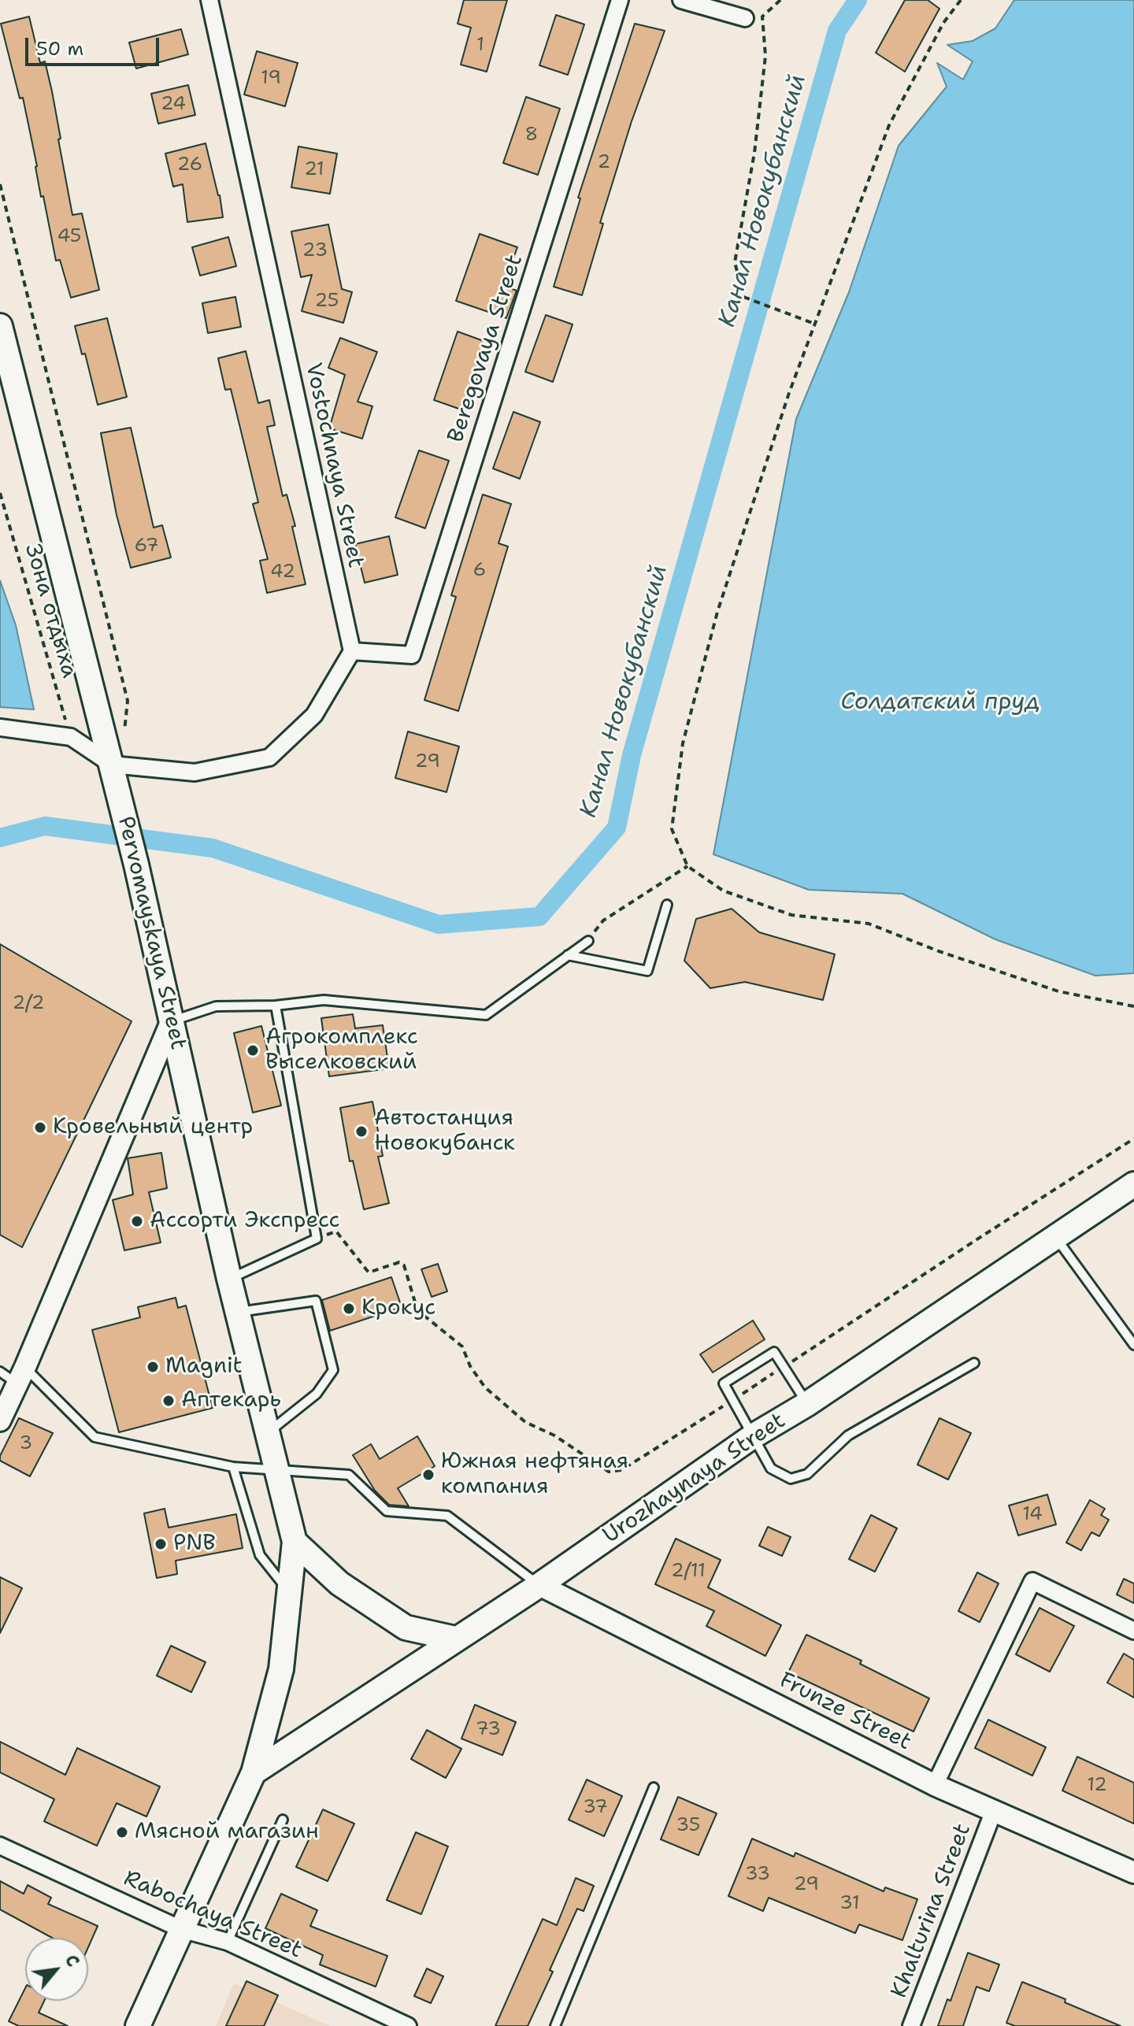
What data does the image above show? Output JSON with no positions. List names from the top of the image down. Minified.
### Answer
{"streets":{"main road":["Pervomayskaya Street","Urozhaynaya Street"],"street":["Beregovaya Street","Vostochnaya Street","Frunze Street","Khalturina Street","Rabochaya Street"],"path":["Зона отдыха"]},"crossings":[["Beregovaya Street","Vostochnaya Street"],["Pervomayskaya Street","Urozhaynaya Street"],["Pervomayskaya Street","Rabochaya Street"],["Urozhaynaya Street","Frunze Street"],["Frunze Street","Khalturina Street"]],"water":["Канал Новокубанский","Солдатский пруд"],"places":["Агрокомплекс Выселковский","Кровельный центр","Автостанция Новокубанск","Ассорти Экспресс","Крокус","Magnit","Аптекарь","Южная нефтяная компания","PNB","Мясной магазин"],"house_numbers":["1","19","24","8","2","26","21","45","23","25","67","6","42","29","2/2","3","14","2/11","73","12","37","35","33","29","31"],"scale_bar":"50 m","north":"top right"}
